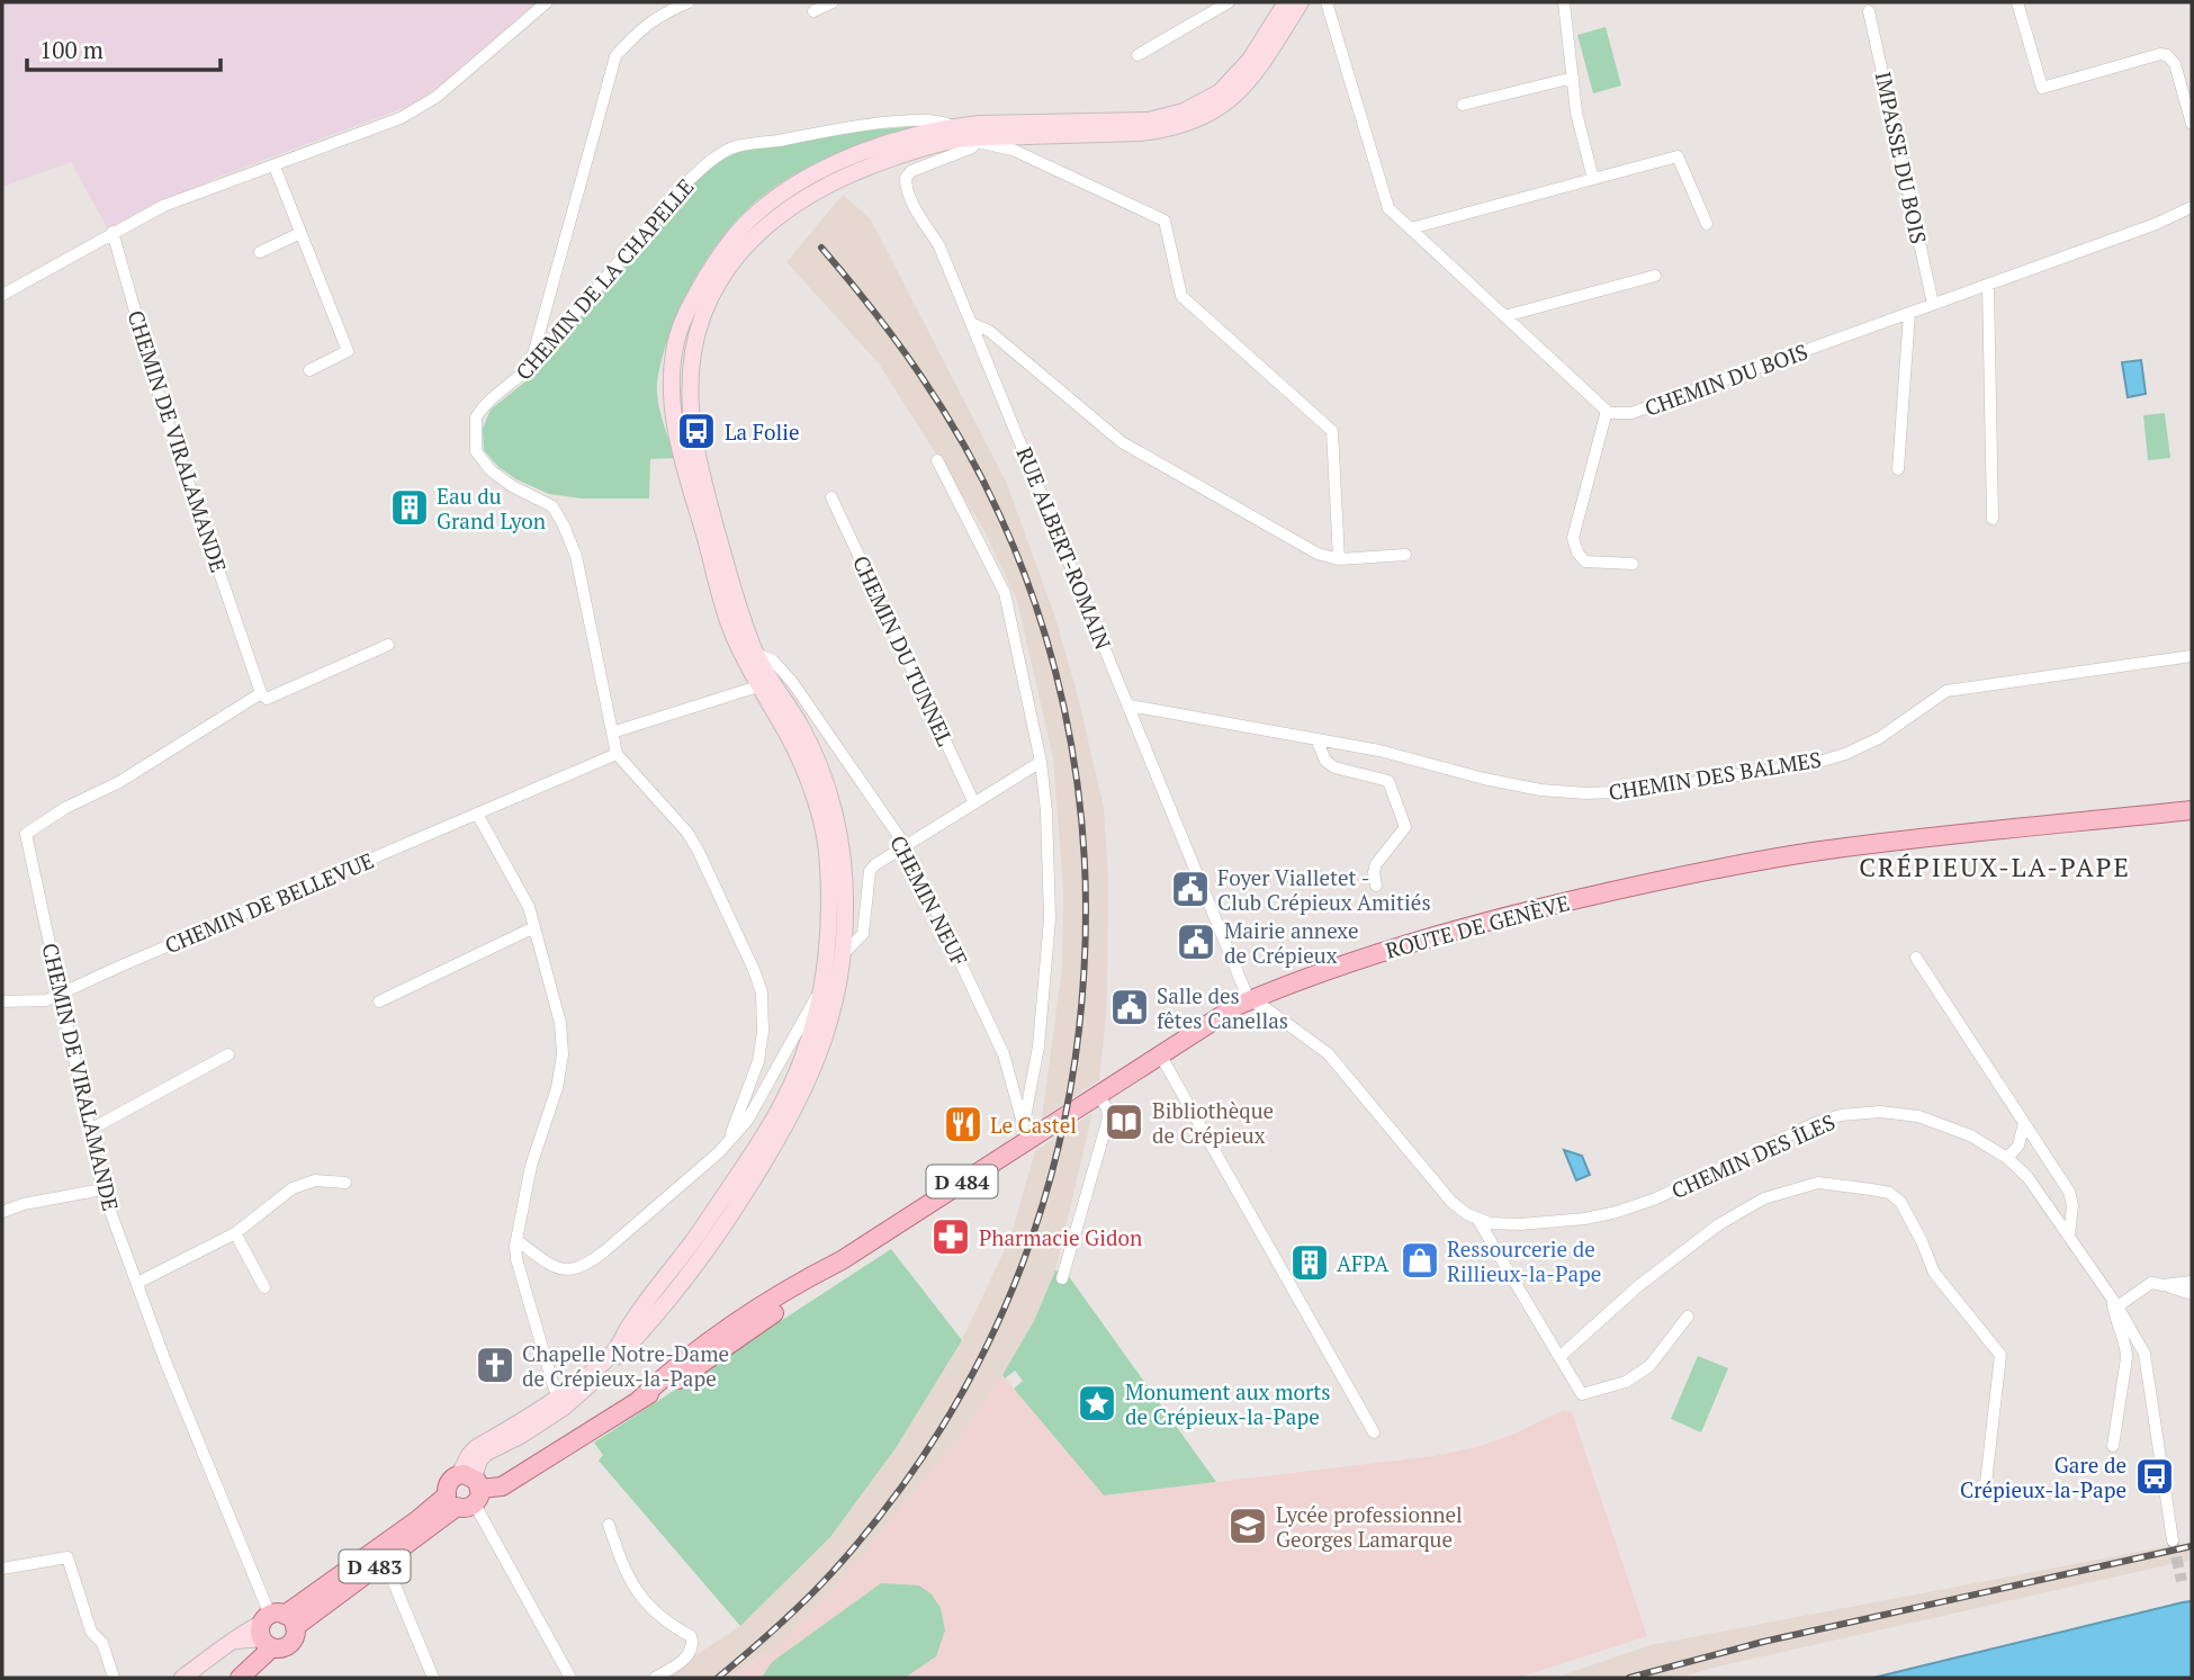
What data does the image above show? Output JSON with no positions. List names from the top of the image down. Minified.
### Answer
{"streets":{"main road":["ROUTE DE GENÈVE","D 484","D 483"],"street":["IMPASSE DU BOIS","CHEMIN DE LA CHAPELLE","CHEMIN DU BOIS","CHEMIN DE VIRALAMANDE","RUE ALBERT-ROMAIN","CHEMIN DU TUNNEL","CHEMIN DES BALMES","CHEMIN NEUF","CHEMIN DE BELLEVUE","CHEMIN DES ÎLES"]},"crossings":[["IMPASSE DU BOIS","CHEMIN DU BOIS"],["CHEMIN DE VIRALAMANDE","CHEMIN DE BELLEVUE"],["CHEMIN DE VIRALAMANDE","ROUTE DE GENÈVE"],["CHEMIN DE VIRALAMANDE","D 483"],["RUE ALBERT-ROMAIN","CHEMIN DES BALMES"],["RUE ALBERT-ROMAIN","ROUTE DE GENÈVE"],["RUE ALBERT-ROMAIN","CHEMIN DES ÎLES"],["CHEMIN NEUF","ROUTE DE GENÈVE"],["ROUTE DE GENÈVE","CHEMIN DES ÎLES"],["ROUTE DE GENÈVE","D 483"]],"districts":["CRÉPIEUX-LA-PAPE"],"places":{"bus stop":["La Folie","Gare de Crépieux-la-Pape"],"building":["Eau du Grand Lyon","AFPA"],"public building":["Foyer Vialletet - Club Crépieux Amitiés","Mairie annexe de Crépieux","Salle des fêtes Canellas"],"library":["Bibliothèque de Crépieux"],"restaurant":["Le Castel"],"pharmacy":["Pharmacie Gidon"],"shop":["Ressourcerie de Rillieux-la-Pape"],"church":["Chapelle Notre-Dame de Crépieux-la-Pape"],"place":["Monument aux morts de Crépieux-la-Pape"],"school or university":["Lycée professionnel Georges Lamarque"]},"scale_bar":"100 m"}
